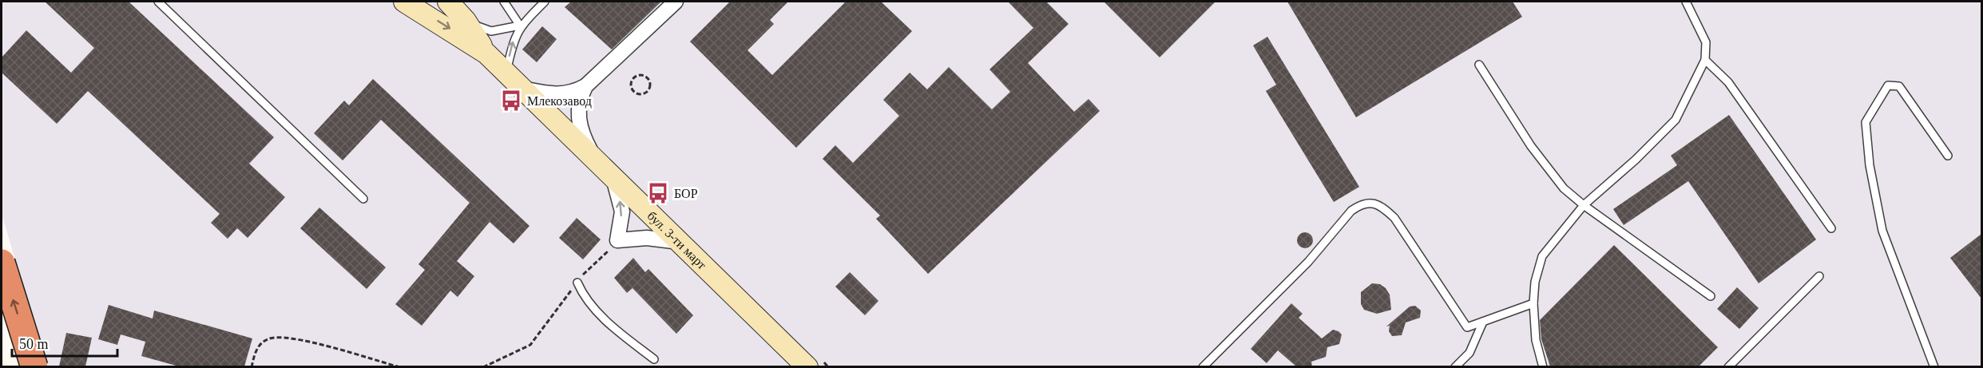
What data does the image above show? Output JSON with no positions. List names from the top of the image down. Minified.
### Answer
{"streets":{"main road":["бул. 3-ти март"]},"places":{"bus stop":["Млекозавод","БОР"]},"scale_bar":"50 m"}
